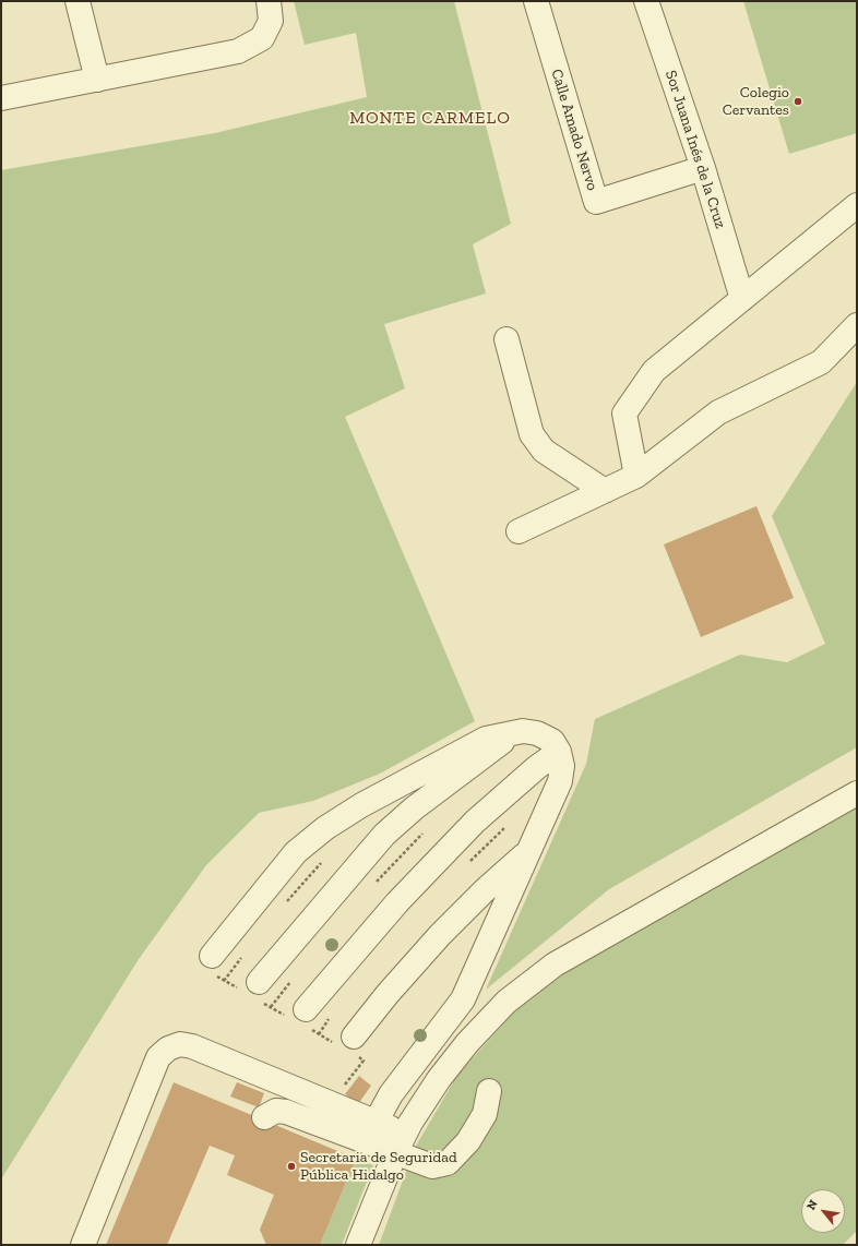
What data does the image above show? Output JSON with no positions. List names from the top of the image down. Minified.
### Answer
{"streets":{"street":["Calle Amado Nervo","Sor Juana Inés de la Cruz"]},"crossings":[["Calle Amado Nervo","Sor Juana Inés de la Cruz"]],"districts":["MONTE CARMELO"],"places":["Colegio Cervantes","Secretaria de Seguridad Pública Hidalgo"],"north":"top left"}
